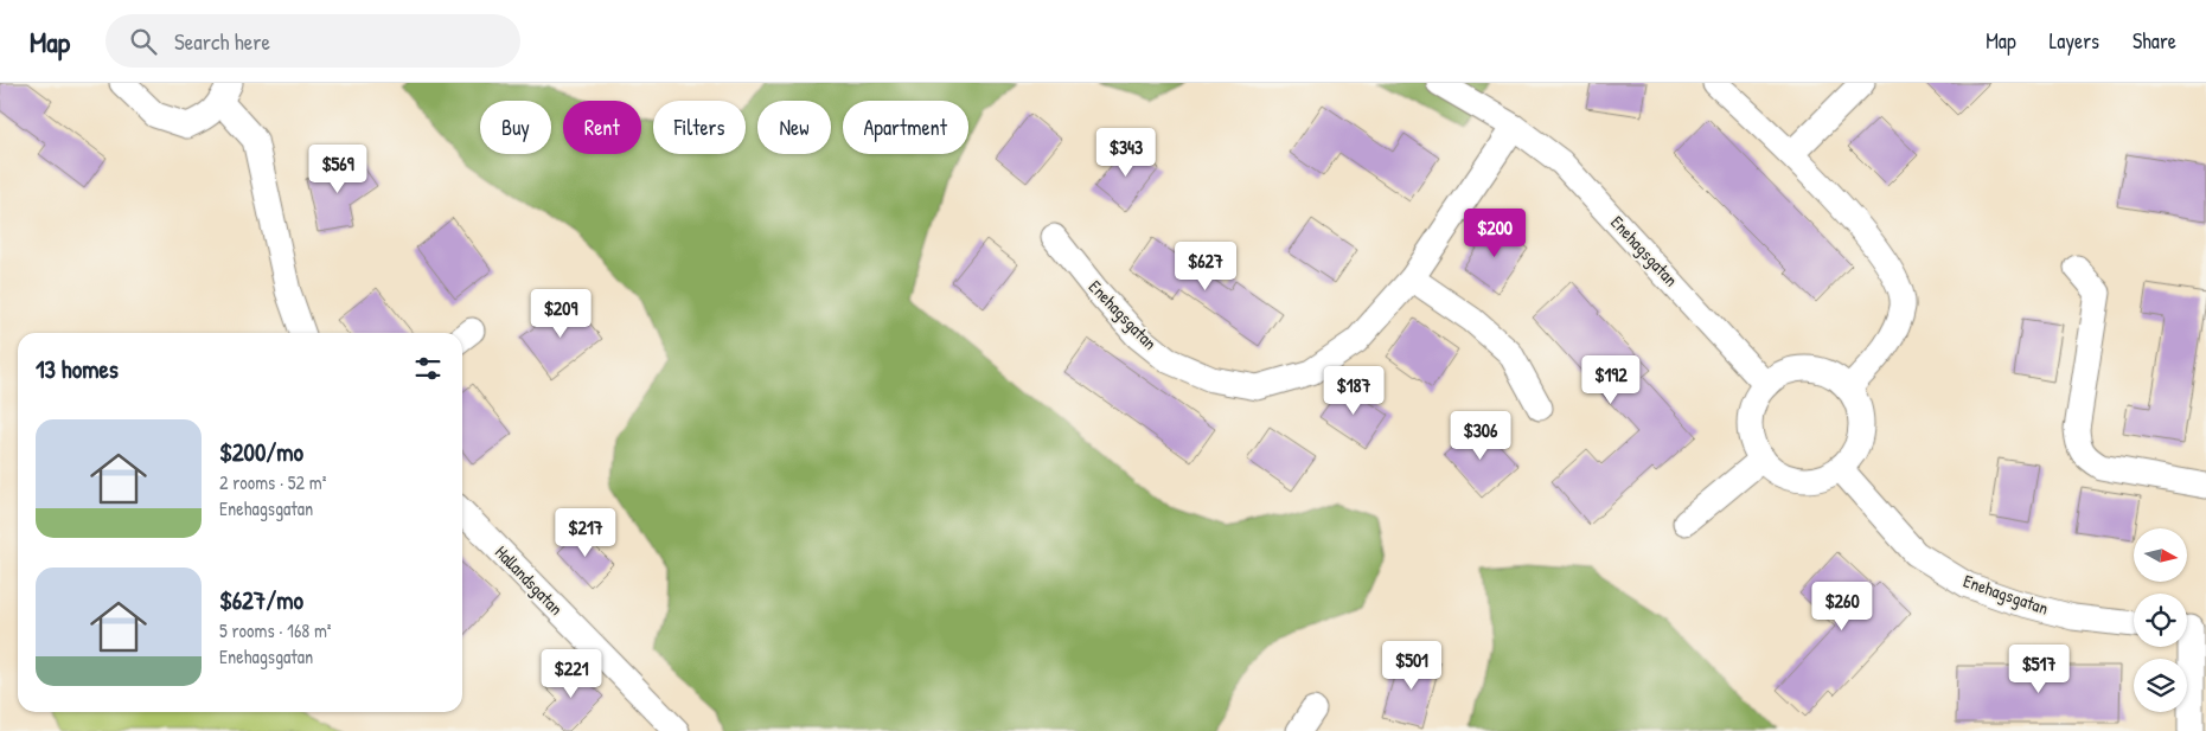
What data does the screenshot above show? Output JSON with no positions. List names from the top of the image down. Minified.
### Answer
{"streets":{"street":["Enehagsgatan","Hallandsgatan"]},"north":"right","page":{"header":"Map","search":"Search here","nav":["Map","Layers","Share"],"chip":["Buy","Rent","Filters","New","Apartment"],"price":["$343","$569","$200","$627","$209","$192","$187","$306","$217","$260","$501","$517","$221"],"heading":"13 homes","list":[{"name":"$200/mo","note":"2 rooms · 52 m² · Enehagsgatan"},{"name":"$627/mo","note":"5 rooms · 168 m² · Enehagsgatan"}]}}
